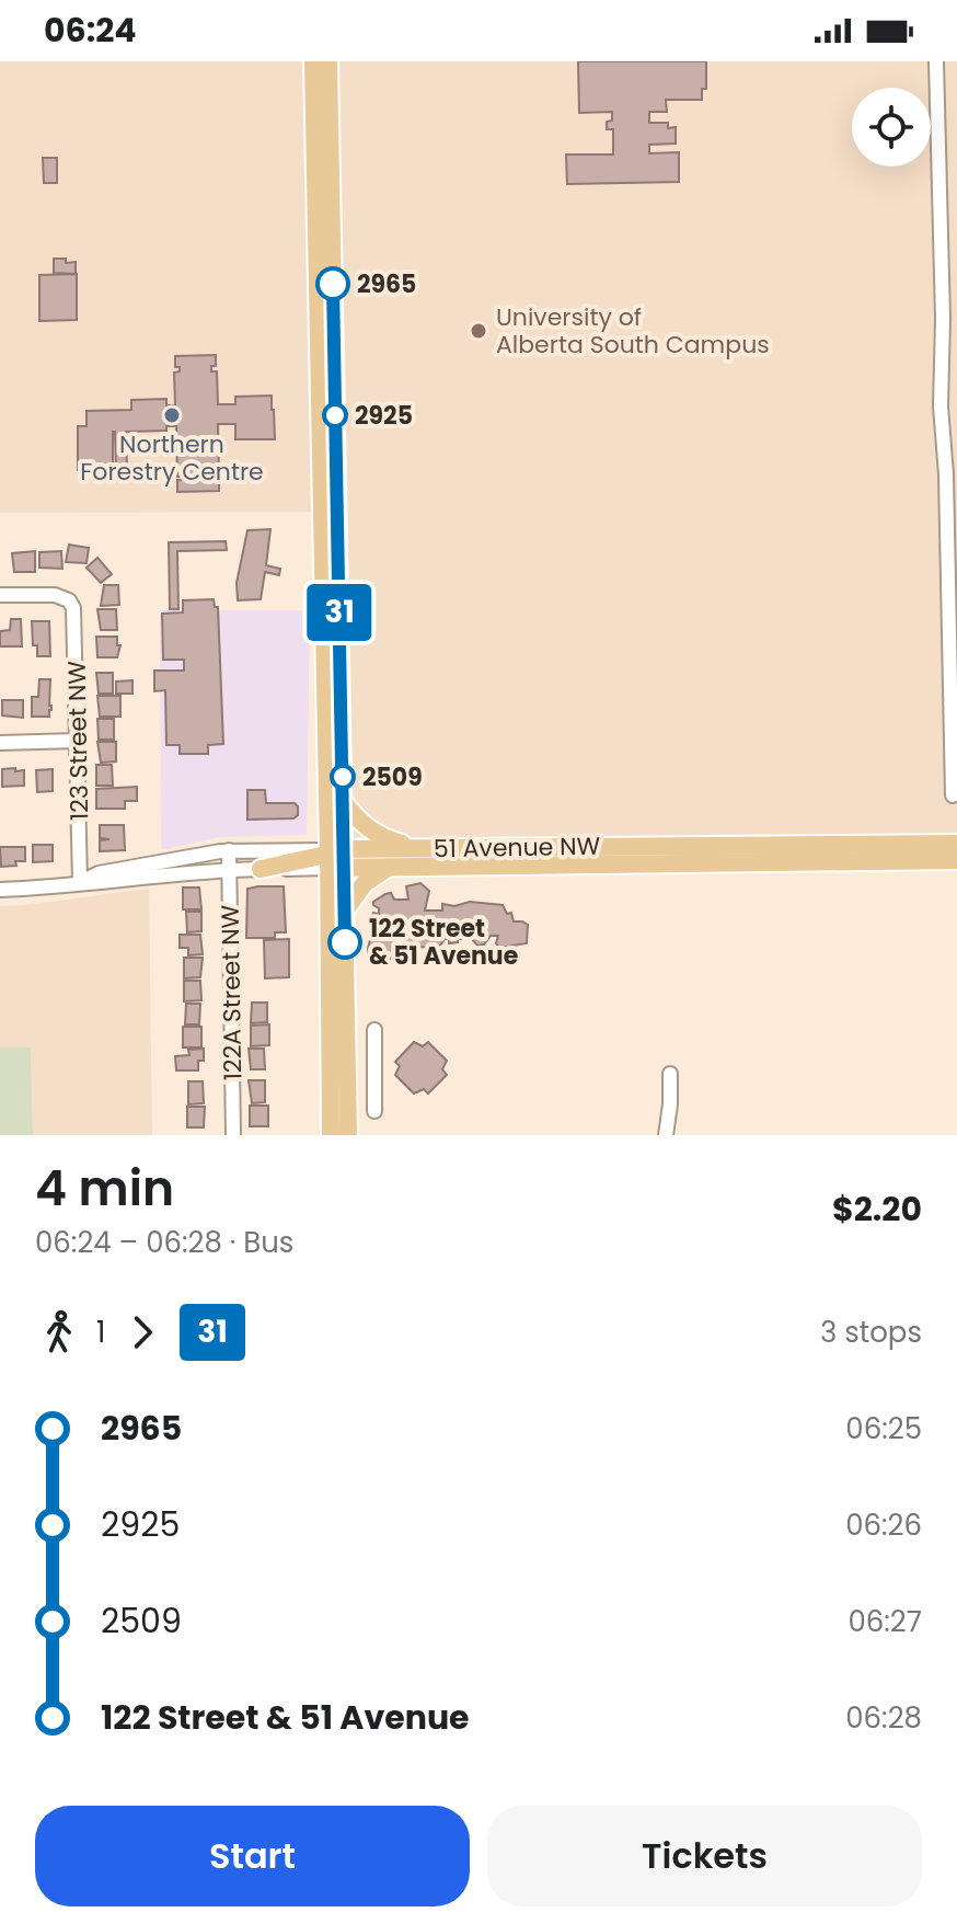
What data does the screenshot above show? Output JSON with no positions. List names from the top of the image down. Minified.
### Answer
{"streets":{"main road":["51 Avenue NW"],"street":["123 Street NW","122A Street NW"]},"crossings":[["123 Street NW","51 Avenue NW"],["51 Avenue NW","122A Street NW"]],"places":["2965","University of Alberta South Campus","Northern Forestry Centre","2925","2509","122 Street & 51 Avenue"],"lines":["bus line 31"],"page":{"status":"06:24","on_map":"31","heading":["4 min","06:24 – 06:28 · Bus","$2.20"],"legs":["1","31","3 stops"],"list":[{"name":"2965","value":"06:25"},{"name":"2925","value":"06:26"},{"name":"2509","value":"06:27"},{"name":"122 Street & 51 Avenue","value":"06:28"}],"buttons":["Start","Tickets"]}}
